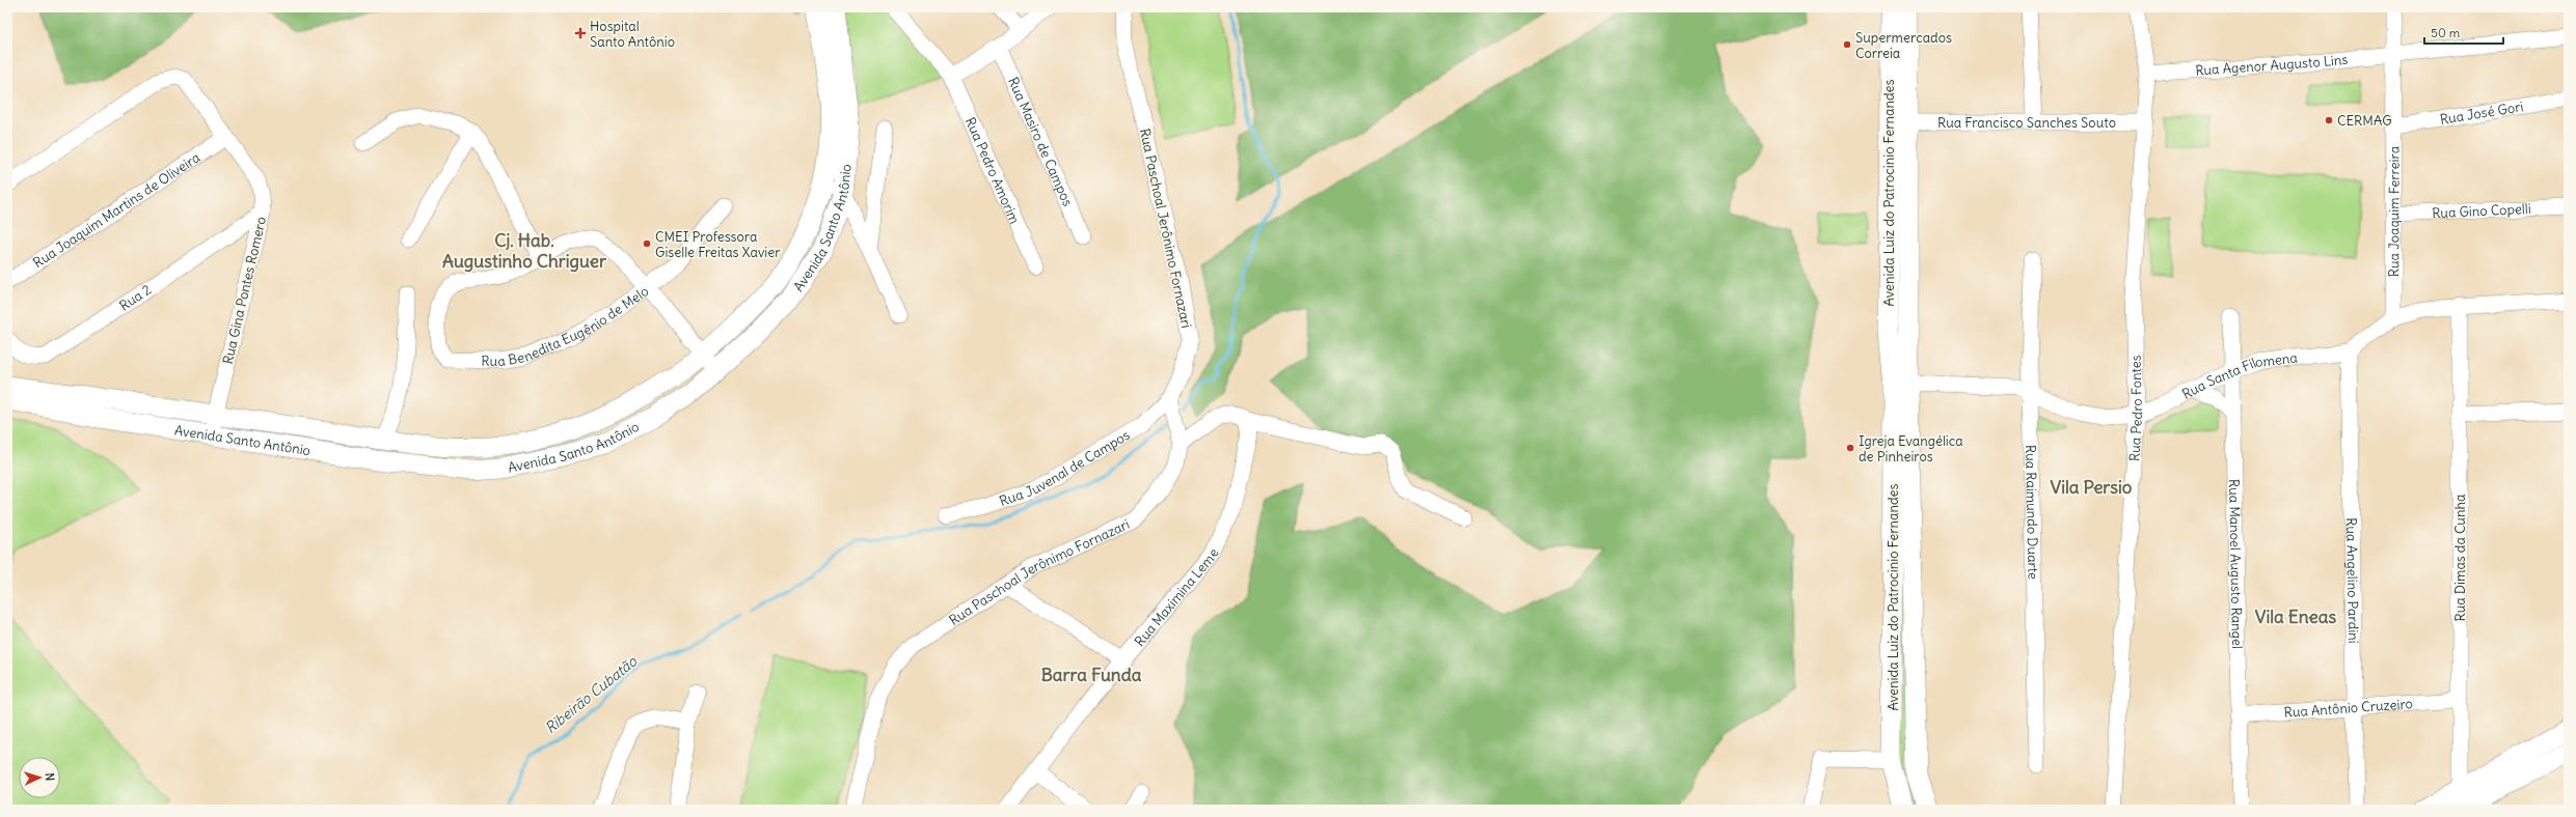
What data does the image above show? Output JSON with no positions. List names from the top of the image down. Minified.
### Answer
{"streets":{"main road":["Avenida Luiz do Patrocinio Fernandes","Avenida Santo Antônio"],"street":["Rua Agenor Augusto Lins","Rua José Gori","Rua Francisco Sanches Souto","Rua Masiro de Campos","Rua Pedro Amorim","Rua Joaquim Martins de Oliveira","Rua Gino Copelli","Rua Joaquim Ferreira","Rua Paschoal Jerônimo Fornazari","Rua Gina Pontes Romero","Rua 2","Rua Benedita Eugênio de Melo","Rua Santa Filomena","Rua Pedro Fontes","Rua Juvenal de Campos","Rua Raimundo Duarte","Rua Dimas da Cunha","Rua Manoel Augusto Rangel","Rua Angelino Pardini","Rua Maximina Leme","Rua Antônio Cruzeiro"]},"crossings":[["Rua Agenor Augusto Lins","Rua Joaquim Ferreira"],["Rua Agenor Augusto Lins","Rua Pedro Fontes"],["Rua José Gori","Rua Joaquim Ferreira"],["Rua Francisco Sanches Souto","Avenida Luiz do Patrocinio Fernandes"],["Rua Francisco Sanches Souto","Rua Pedro Fontes"],["Avenida Luiz do Patrocinio Fernandes","Rua Santa Filomena"],["Rua Joaquim Martins de Oliveira","Rua Gina Pontes Romero"],["Rua Gino Copelli","Rua Joaquim Ferreira"],["Avenida Santo Antônio","Rua Gina Pontes Romero"],["Rua Paschoal Jerônimo Fornazari","Rua Juvenal de Campos"],["Rua Gina Pontes Romero","Rua 2"],["Rua Santa Filomena","Rua Pedro Fontes"],["Rua Santa Filomena","Rua Raimundo Duarte"],["Rua Santa Filomena","Rua Manoel Augusto Rangel"],["Rua Santa Filomena","Rua Angelino Pardini"],["Rua Dimas da Cunha","Rua Antônio Cruzeiro"],["Rua Manoel Augusto Rangel","Rua Antônio Cruzeiro"],["Rua Angelino Pardini","Rua Antônio Cruzeiro"]],"districts":["Cj. Hab. Augustinho Chriguer","Vila Persio","Vila Eneas","Barra Funda"],"water":["Ribeirão Cubatão"],"places":{"health":["Hospital Santo Antônio"],"other":["Supermercados Correia","CERMAG","CMEI Professora Giselle Freitas Xavier","Igreja Evangélica de Pinheiros"]},"scale_bar":"50 m","north":"right"}
